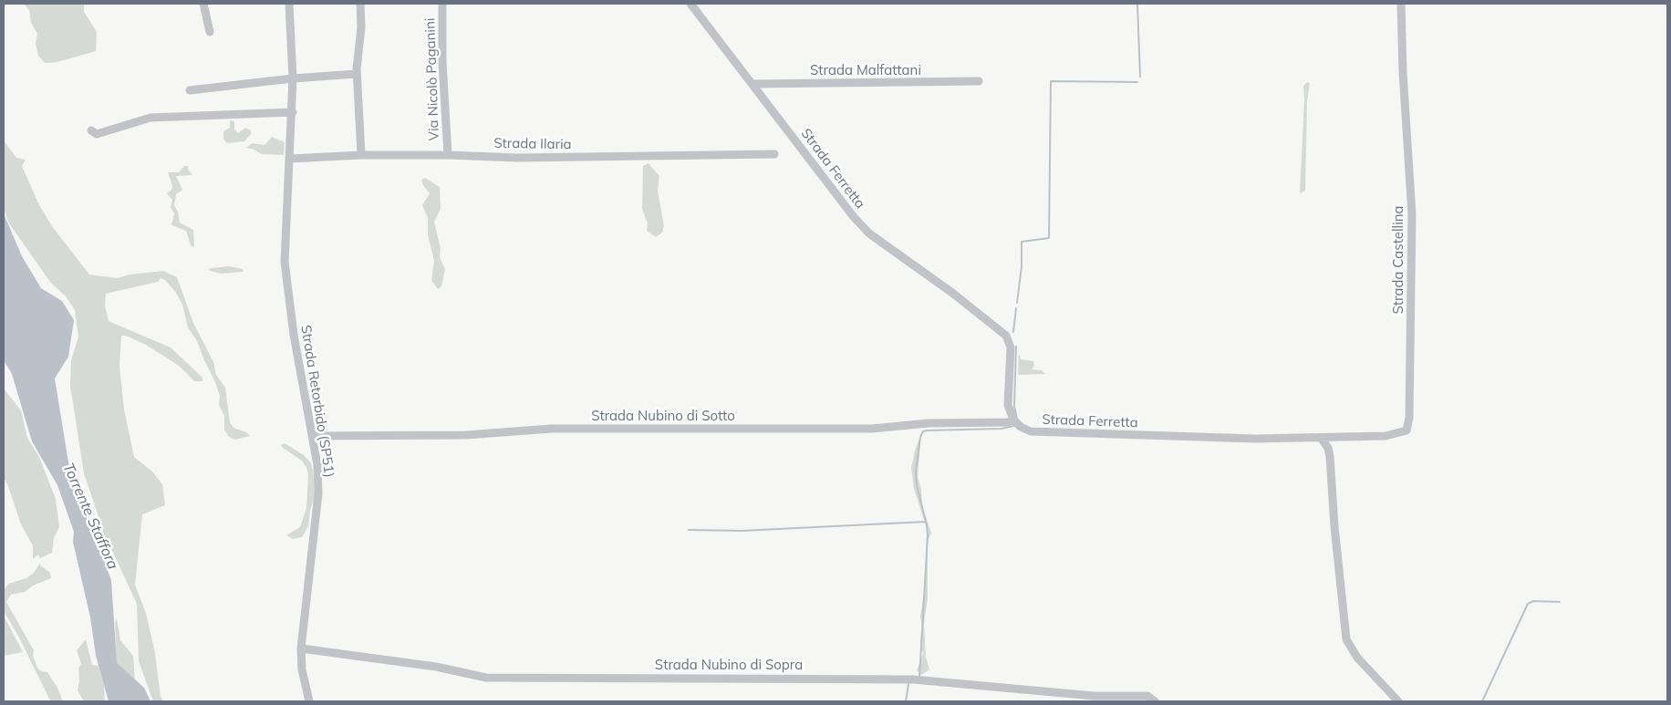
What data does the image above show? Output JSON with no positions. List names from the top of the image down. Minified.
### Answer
{"streets":{"street":["Strada Malfattani","Via Nicolò Paganini","Strada Ilaria","Strada Ferretta","Strada Castellina","Strada Retorbido (SP51)","Strada Nubino di Sotto","Strada Nubino di Sopra"]},"crossings":[["Strada Malfattani","Strada Ferretta"],["Via Nicolò Paganini","Strada Ilaria"],["Strada Ilaria","Strada Retorbido (SP51)"],["Strada Ferretta","Strada Castellina"],["Strada Ferretta","Strada Nubino di Sotto"],["Strada Retorbido (SP51)","Strada Nubino di Sotto"],["Strada Retorbido (SP51)","Strada Nubino di Sopra"]],"water":["Torrente Staffora"]}
